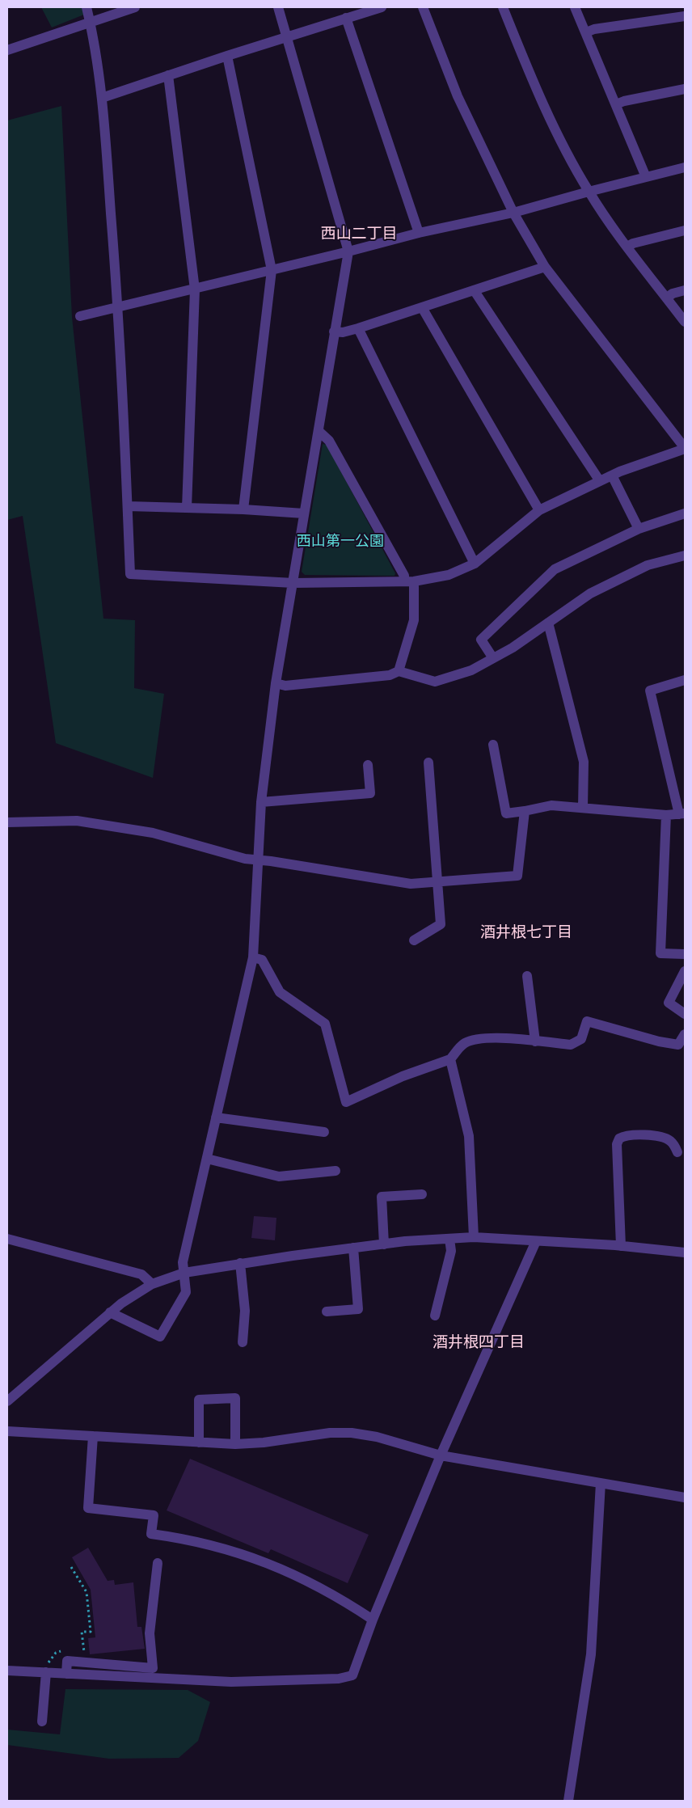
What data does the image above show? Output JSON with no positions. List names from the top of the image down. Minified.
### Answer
{"districts":["西山二丁目","酒井根七丁目","酒井根四丁目"],"parks":["西山第一公園"]}
